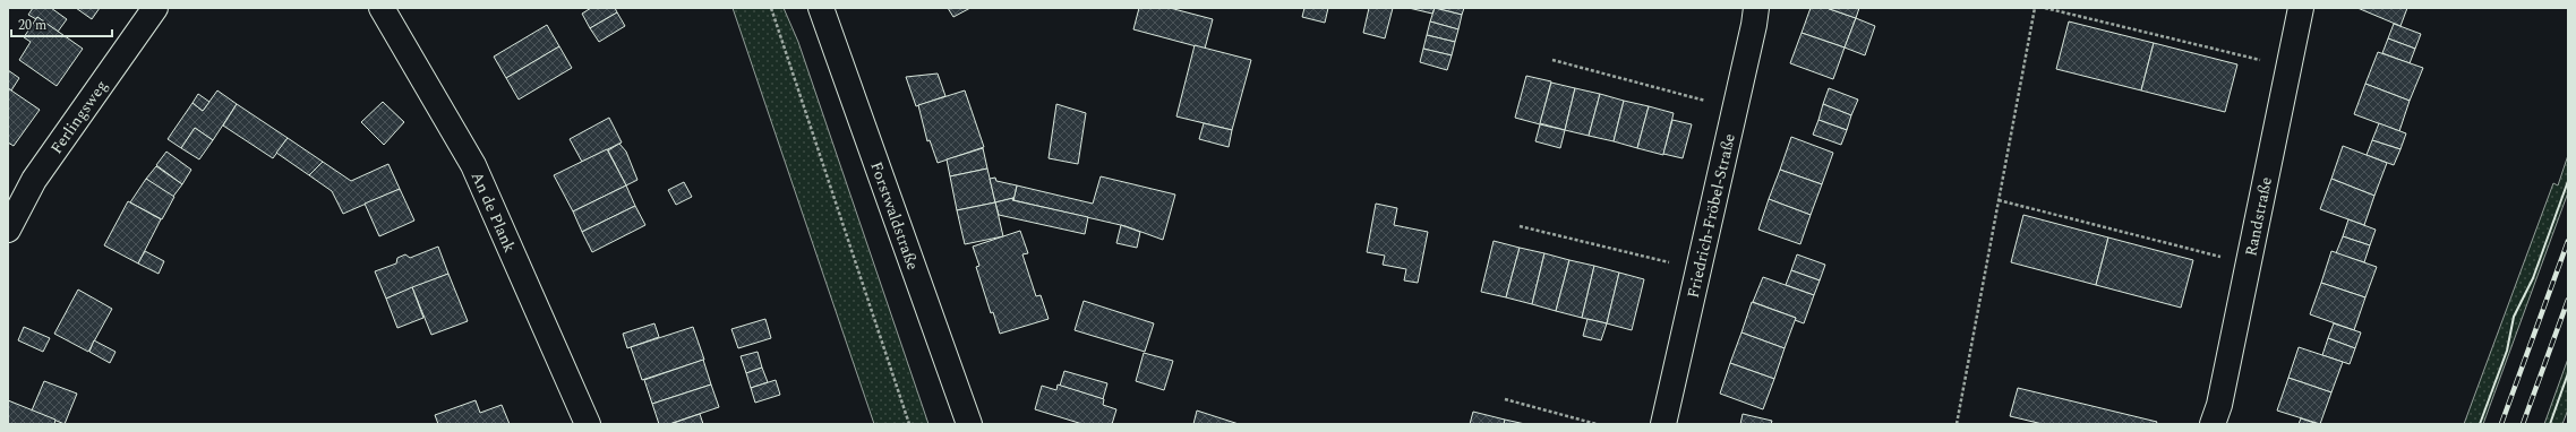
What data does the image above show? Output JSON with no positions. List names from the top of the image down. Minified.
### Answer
{"streets":{"street":["Ferlingsweg","An de Plank","Forstwaldstraße","Friedrich-Fröbel-Straße","Randstraße"]},"scale_bar":"20 m"}
